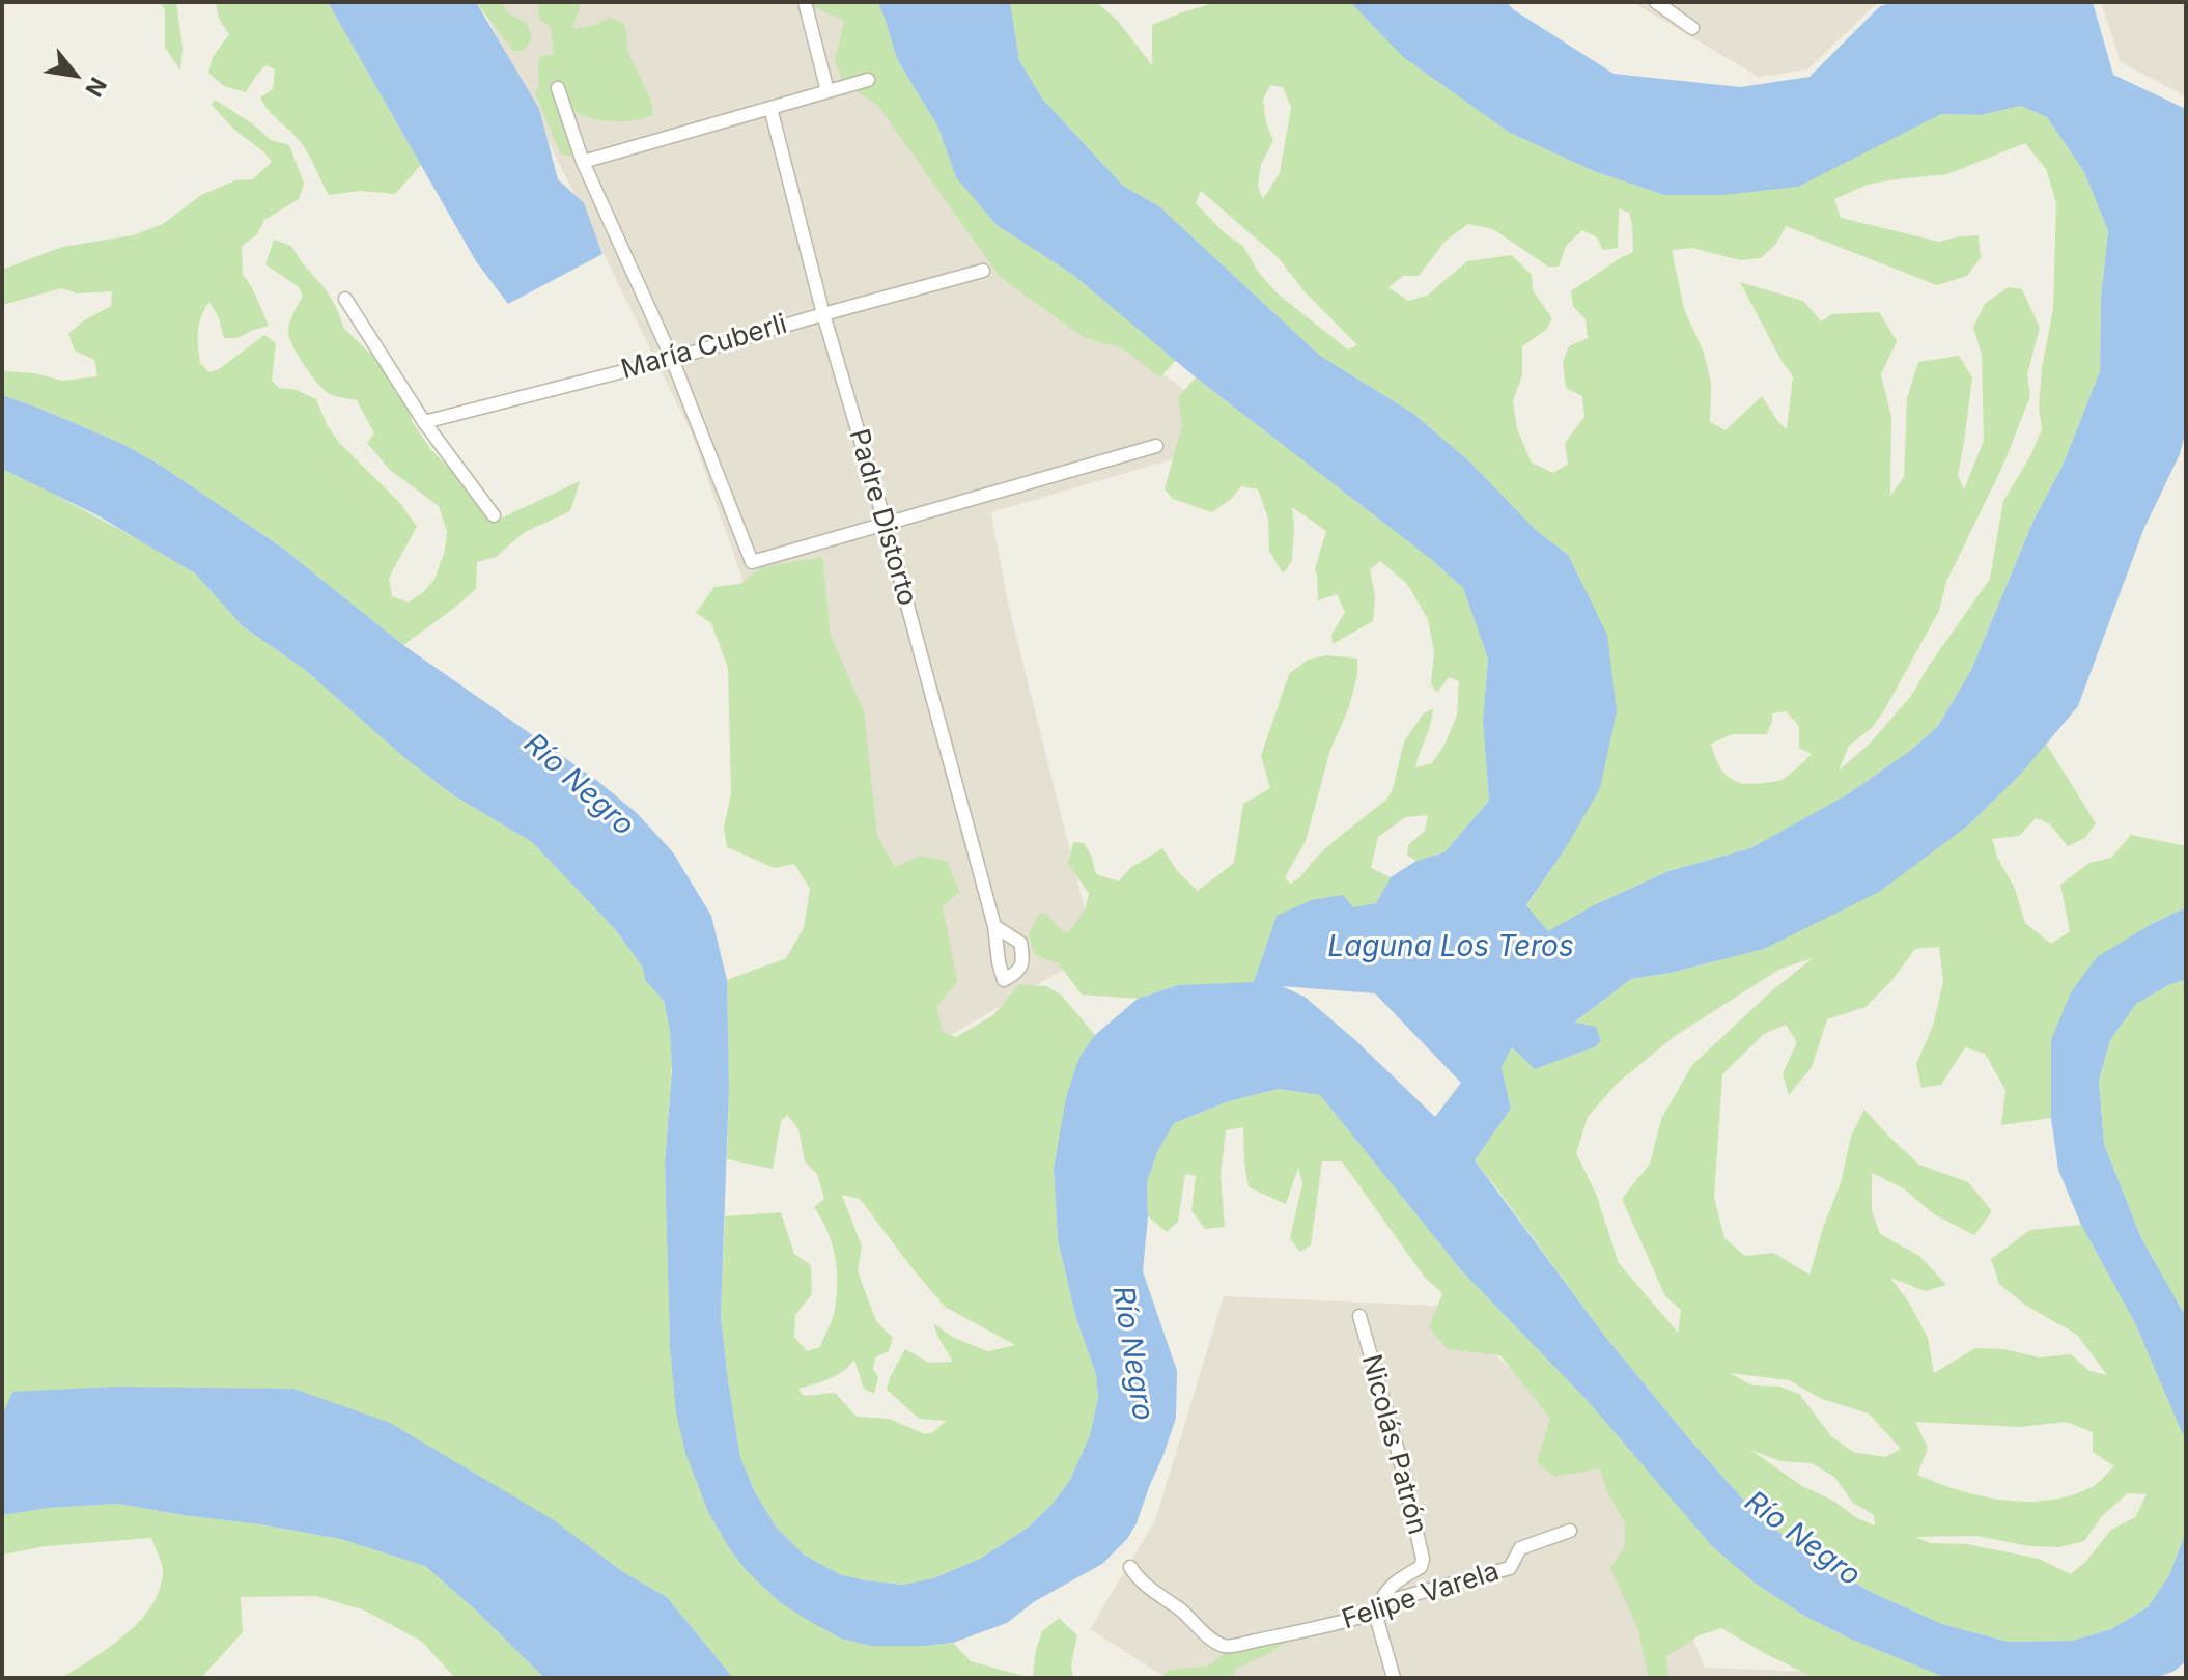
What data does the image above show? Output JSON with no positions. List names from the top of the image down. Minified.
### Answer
{"streets":{"street":["María Cuberli","Padre Distorto","Nicolás Patrón","Felipe Varela"]},"crossings":[["María Cuberli","Padre Distorto"],["Nicolás Patrón","Felipe Varela"]],"water":["Río Negro","Laguna Los Teros"],"north":"bottom right"}
